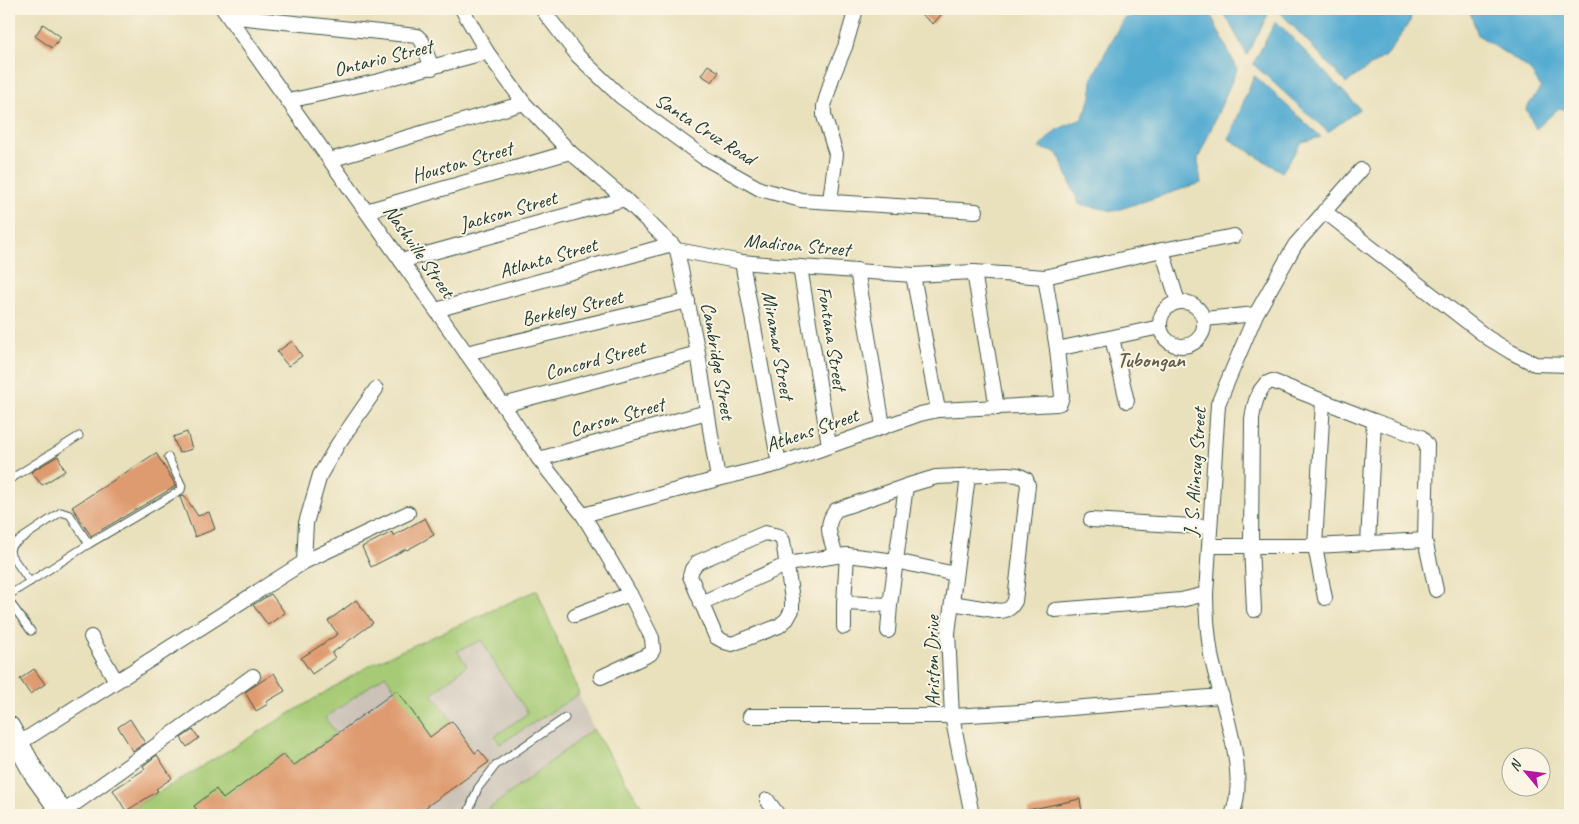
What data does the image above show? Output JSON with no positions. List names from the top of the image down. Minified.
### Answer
{"streets":{"street":["Ontario Street","Santa Cruz Road","Houston Street","Jackson Street","Madison Street","Nashville Street","Atlanta Street","Berkeley Street","Fontana Street","Miramar Street","Concord Street","Cambridge Street","Carson Street","Athens Street","J. S. Alinsug Street","Ariston Drive"]},"crossings":[["Ontario Street","Nashville Street"],["Houston Street","Nashville Street"],["Jackson Street","Nashville Street"],["Madison Street","Atlanta Street"],["Madison Street","Fontana Street"],["Madison Street","Miramar Street"],["Madison Street","Cambridge Street"],["Nashville Street","Atlanta Street"],["Nashville Street","Berkeley Street"],["Nashville Street","Concord Street"],["Nashville Street","Carson Street"],["Nashville Street","Athens Street"],["Atlanta Street","Cambridge Street"],["Berkeley Street","Cambridge Street"],["Fontana Street","Athens Street"],["Miramar Street","Athens Street"],["Concord Street","Cambridge Street"],["Cambridge Street","Carson Street"],["Cambridge Street","Athens Street"]],"districts":["Tubongan"],"north":"top left"}
